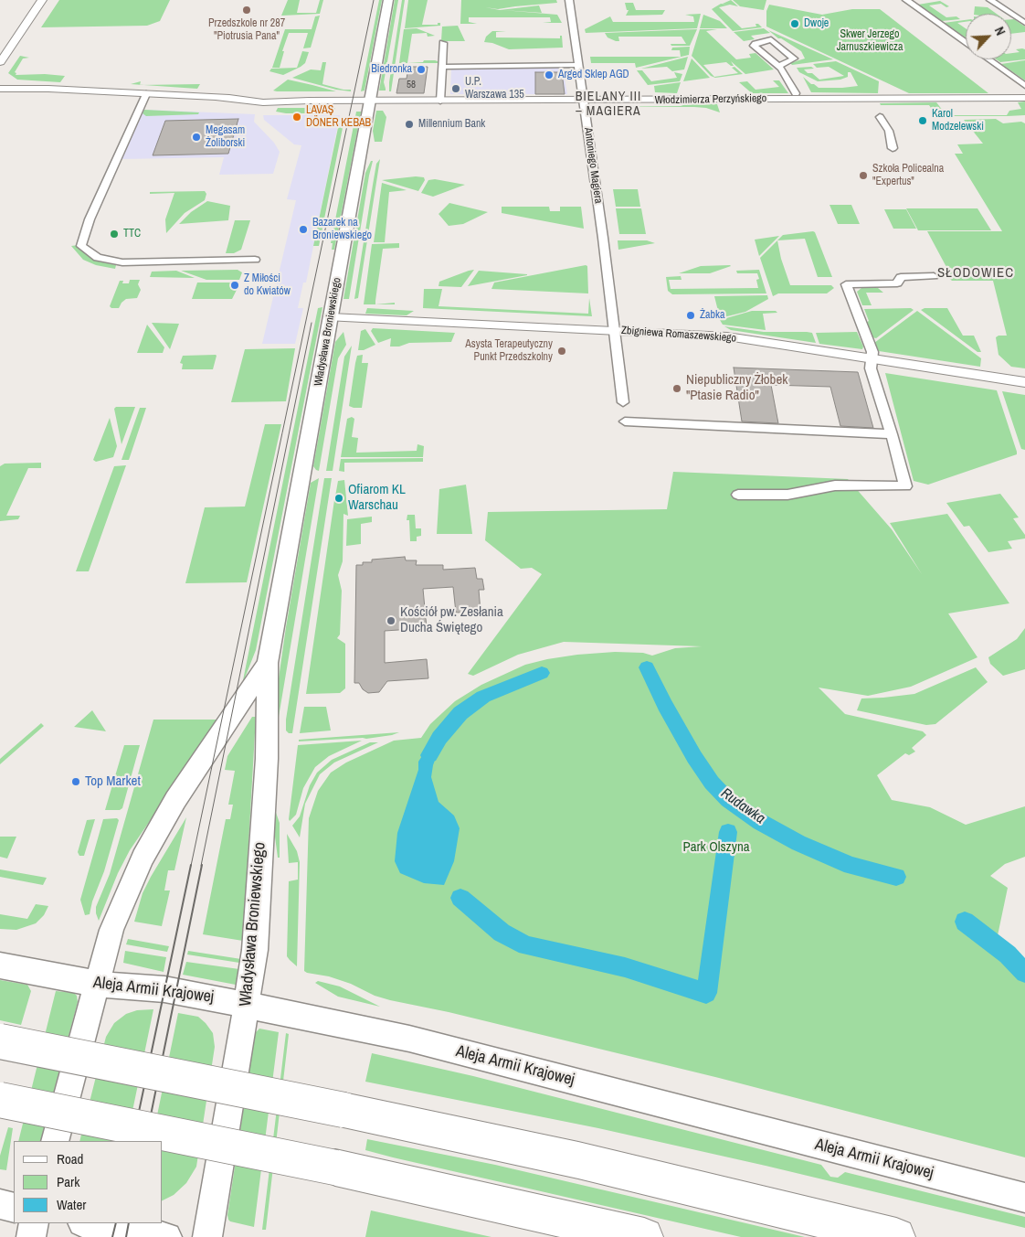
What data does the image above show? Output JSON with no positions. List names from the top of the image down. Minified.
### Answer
{"streets":{"main road":["Władysława Broniewskiego","Aleja Armii Krajowej"],"street":["Włodzimierza Perzyńskiego","Antoniego Magiera","Zbigniewa Romaszewskiego"]},"crossings":[["Włodzimierza Perzyńskiego","Antoniego Magiera"],["Włodzimierza Perzyńskiego","Władysława Broniewskiego"],["Antoniego Magiera","Zbigniewa Romaszewskiego"],["Władysława Broniewskiego","Zbigniewa Romaszewskiego"],["Władysława Broniewskiego","Aleja Armii Krajowej"]],"districts":["BIELANY III – MAGIERA","SŁODOWIEC"],"water":["Rudawka"],"parks":["Skwer Jerzego Jarnuszkiewicza","Park Olszyna"],"places":["Przedszkole nr 287 \"Piotrusia Pana\"","Dwoje","Biedronka","Arged Sklep AGD","U.P. Warszawa 135","LAVAŞ DÖNER KEBAB","Karol Modzelewski","Millennium Bank","Megasam Żoliborski","Szkoła Policealna \"Expertus\"","Bazarek na Broniewskiego","TTC","Z Miłości do Kwiatów","Żabka","Asysta Terapeutyczny Punkt Przedszkolny","Niepubliczny Żłobek \"Ptasie Radio\"","Ofiarom KL Warschau","Kościół pw. Zesłania Ducha Świętego","Top Market"],"house_numbers":["58"],"legend":["Road","Park","Water"],"north":"top right"}
